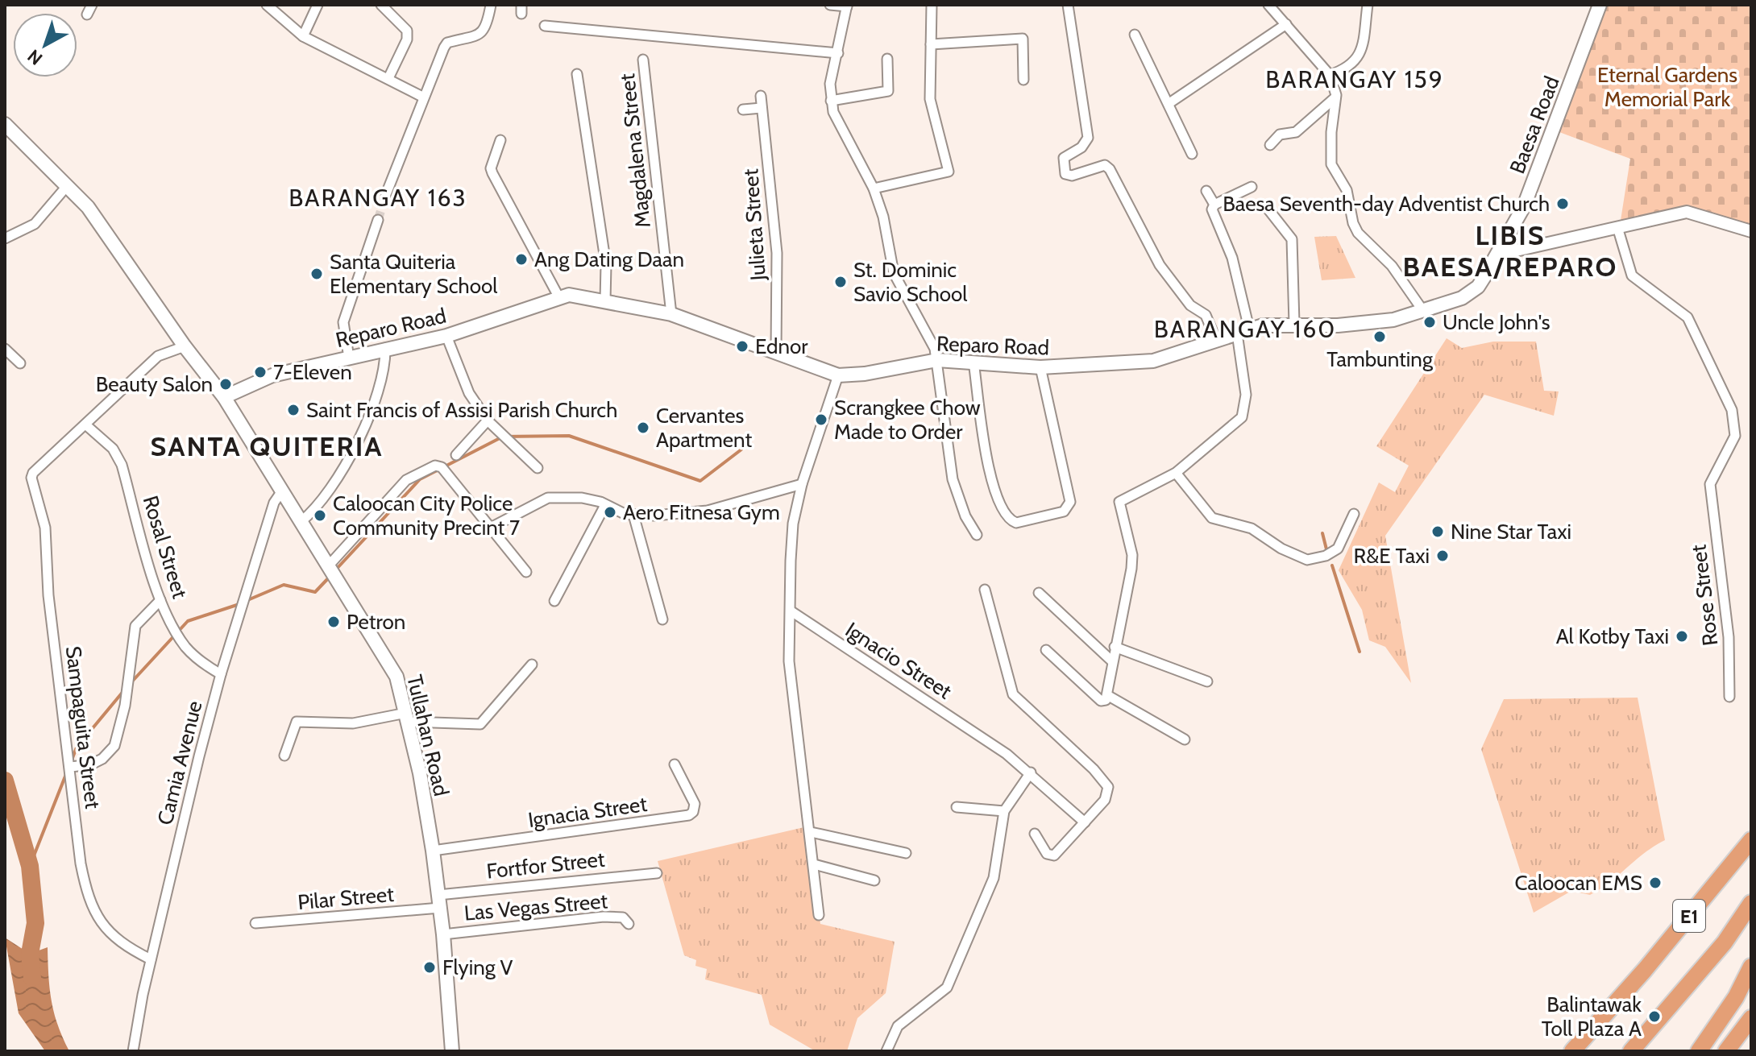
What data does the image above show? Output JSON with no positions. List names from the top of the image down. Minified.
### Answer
{"streets":{"highway":["E1"],"main road":["Baesa Road","Reparo Road","Tullahan Road"],"street":["Magdalena Street","Julieta Street","Rosal Street","Rose Street","Ignacio Street","Sampaguita Street","Camia Avenue","Ignacia Street","Fortfor Street","Pilar Street","Las Vegas Street"]},"crossings":[["Baesa Road","Reparo Road"],["Magdalena Street","Reparo Road"],["Julieta Street","Reparo Road"],["Reparo Road","Tullahan Road"],["Rosal Street","Sampaguita Street"],["Rosal Street","Camia Avenue"],["Sampaguita Street","Camia Avenue"],["Tullahan Road","Camia Avenue"],["Tullahan Road","Ignacia Street"],["Tullahan Road","Fortfor Street"],["Tullahan Road","Pilar Street"],["Tullahan Road","Las Vegas Street"],["Fortfor Street","Pilar Street"]],"districts":["BARANGAY 159","BARANGAY 163","LIBIS BAESA/REPARO","BARANGAY 160","SANTA QUITERIA"],"parks":["Eternal Gardens Memorial Park"],"places":["Baesa Seventh-day Adventist Church","Ang Dating Daan","Santa Quiteria Elementary School","St. Dominic Savio School","Uncle John's","Tambunting","Ednor","7-Eleven","Beauty Salon","Saint Francis of Assisi Parish Church","Scrangkee Chow Made to Order","Cervantes Apartment","Aero Fitnesa Gym","Caloocan City Police Community Precint 7","Nine Star Taxi","R&E Taxi","Petron","Al Kotby Taxi","Caloocan EMS","Flying V","Balintawak Toll Plaza A"],"north":"bottom left"}
